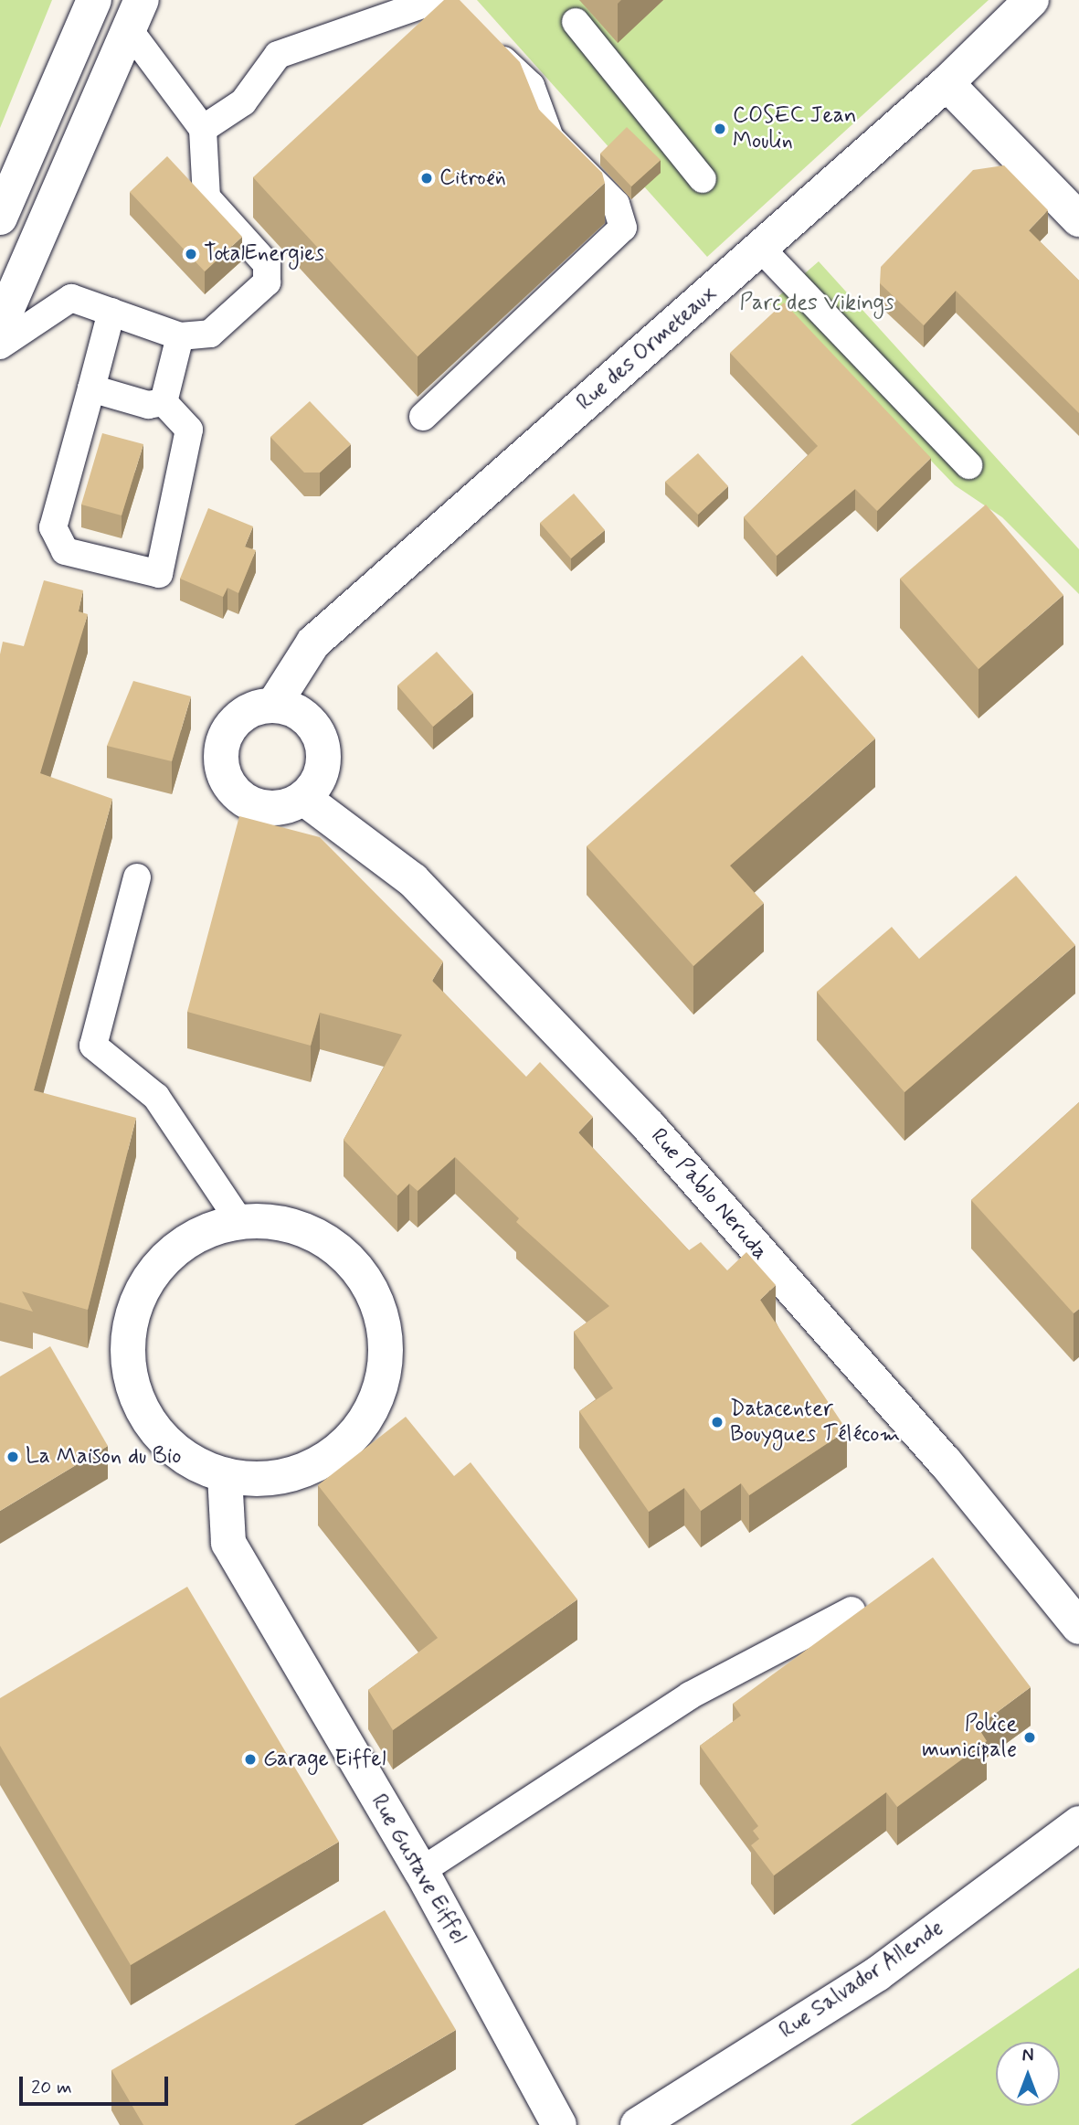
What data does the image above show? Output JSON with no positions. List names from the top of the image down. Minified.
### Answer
{"streets":{"street":["Rue des Ormeteaux","Rue Pablo Neruda","Rue Gustave Eiffel","Rue Salvador Allende"]},"crossings":[["Rue des Ormeteaux","Rue Pablo Neruda"]],"parks":["Parc des Vikings"],"places":["COSEC Jean Moulin","Citroën","TotalEnergies","Datacenter Bouygues Télécom","La Maison du Bio","Police municipale","Garage Eiffel"],"scale_bar":"20 m","north":"top"}
